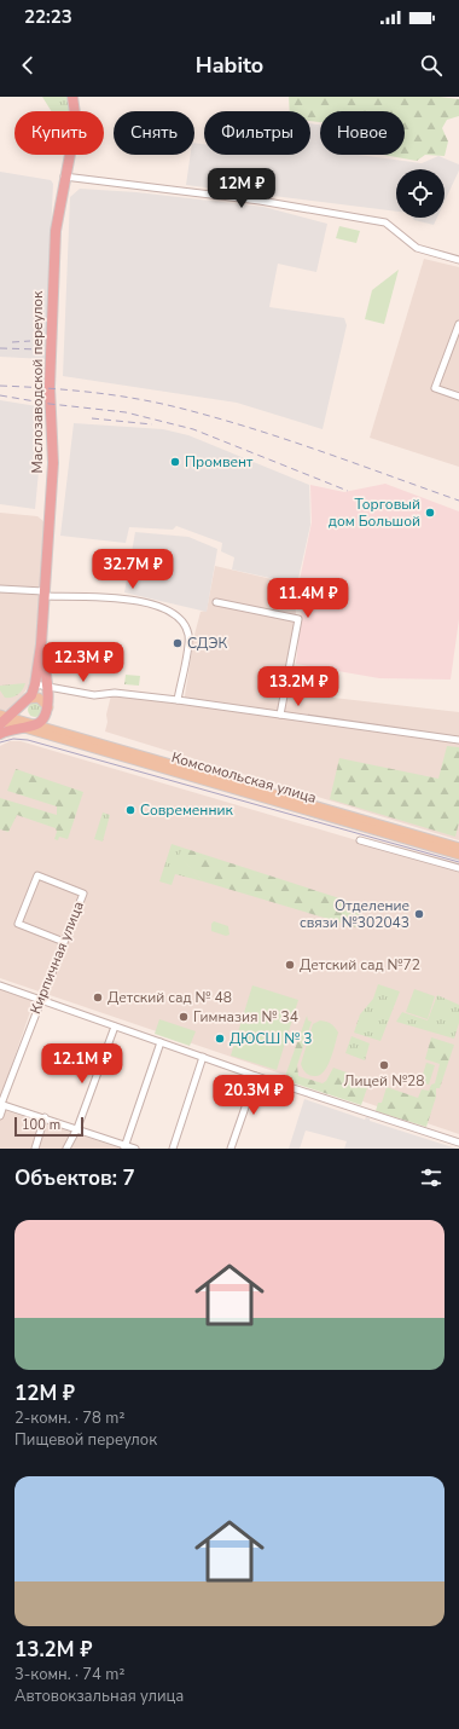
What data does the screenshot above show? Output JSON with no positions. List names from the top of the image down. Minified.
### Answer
{"streets":{"highway":["Маслозаводской переулок","Комсомольская улица"],"street":["Кирпичная улица"]},"places":["Промвент","Торговый дом Большой","СДЭК","Современник","Отделение связи №302043","Детский сад №72","Детский сад № 48","Гимназия № 34","ДЮСШ № 3","Лицей №28"],"scale_bar":"100 m","page":{"status":"22:23","header":"Habito","chip":["Купить","Снять","Фильтры","Новое"],"price":["12M ₽","32.7M ₽","11.4M ₽","12.3M ₽","13.2M ₽","12.1M ₽","20.3M ₽"],"scale":"100 m","heading":"Объектов: 7","list":[{"name":"12M ₽","note":"2-комн. · 78 m² · Пищевой переулок"},{"name":"13.2M ₽","note":"3-комн. · 74 m² · Автовокзальная улица"}]}}
